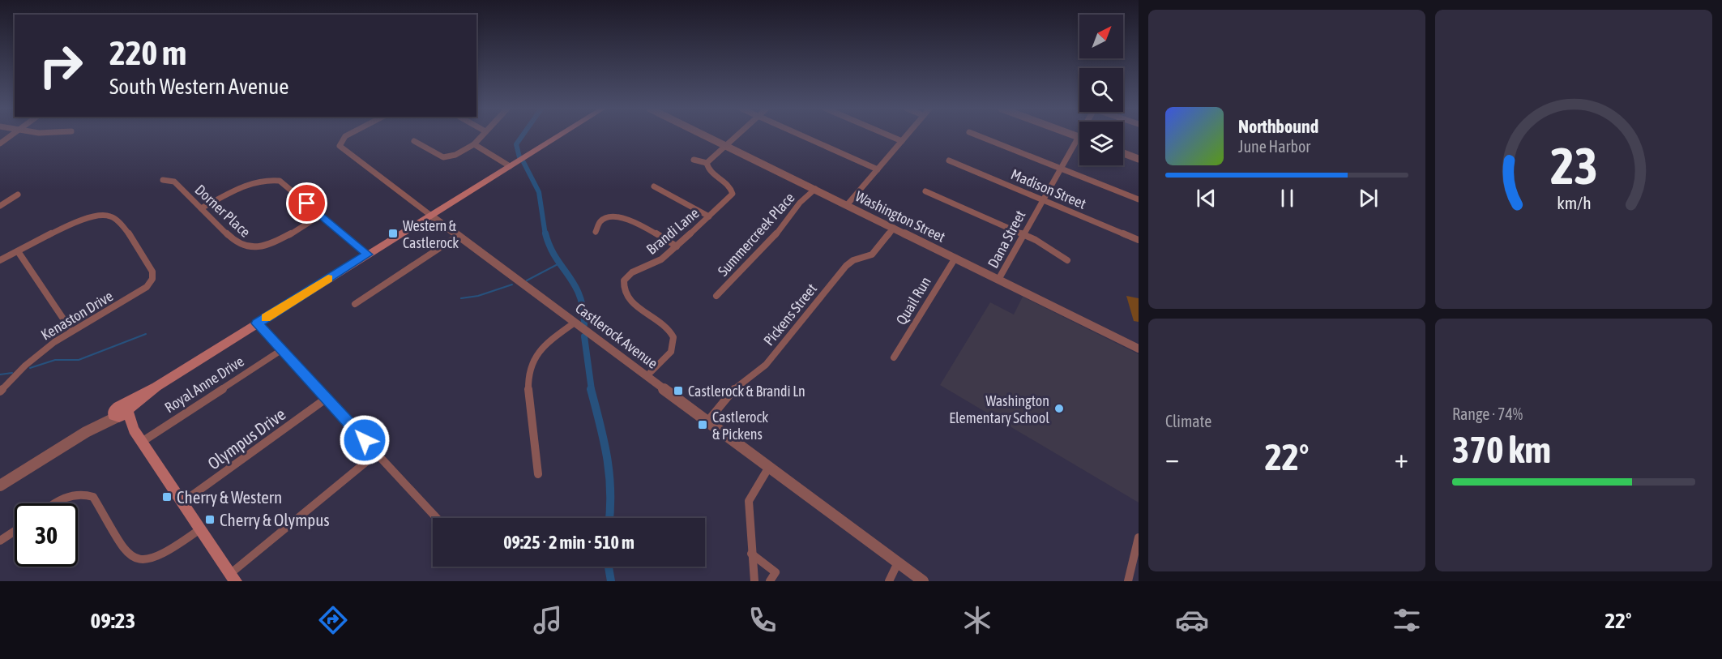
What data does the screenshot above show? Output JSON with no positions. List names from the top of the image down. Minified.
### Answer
{"streets":{"street":["Madison Street","Dorner Place","Washington Street","Brandi Lane","Summercreek Place","Dana Street","Quail Run","Pickens Street","Kenaston Drive","Castlerock Avenue","Royal Anne Drive","Olympus Drive"]},"crossings":[["Madison Street","Dana Street"],["Washington Street","Summercreek Place"],["Washington Street","Dana Street"],["Washington Street","Quail Run"],["Washington Street","Pickens Street"],["Brandi Lane","Castlerock Avenue"],["Pickens Street","Castlerock Avenue"]],"places":{"transit":["Western & Castlerock","Castlerock & Brandi Ln","Castlerock & Pickens","Cherry & Western","Cherry & Olympus"],"other":["Washington Elementary School"]},"north":"top right","page":{"turn":["220 m","South Western Avenue"],"song":["Northbound","June Harbor"],"tile":["Climate",["Range · 74%","370 km"]],"heat":["−","22°","+"],"limit":"30","trip":"09:25 · 2 min · 510 m","tabs":["09:23","22°"],"gauge":["23","km/h"]}}
